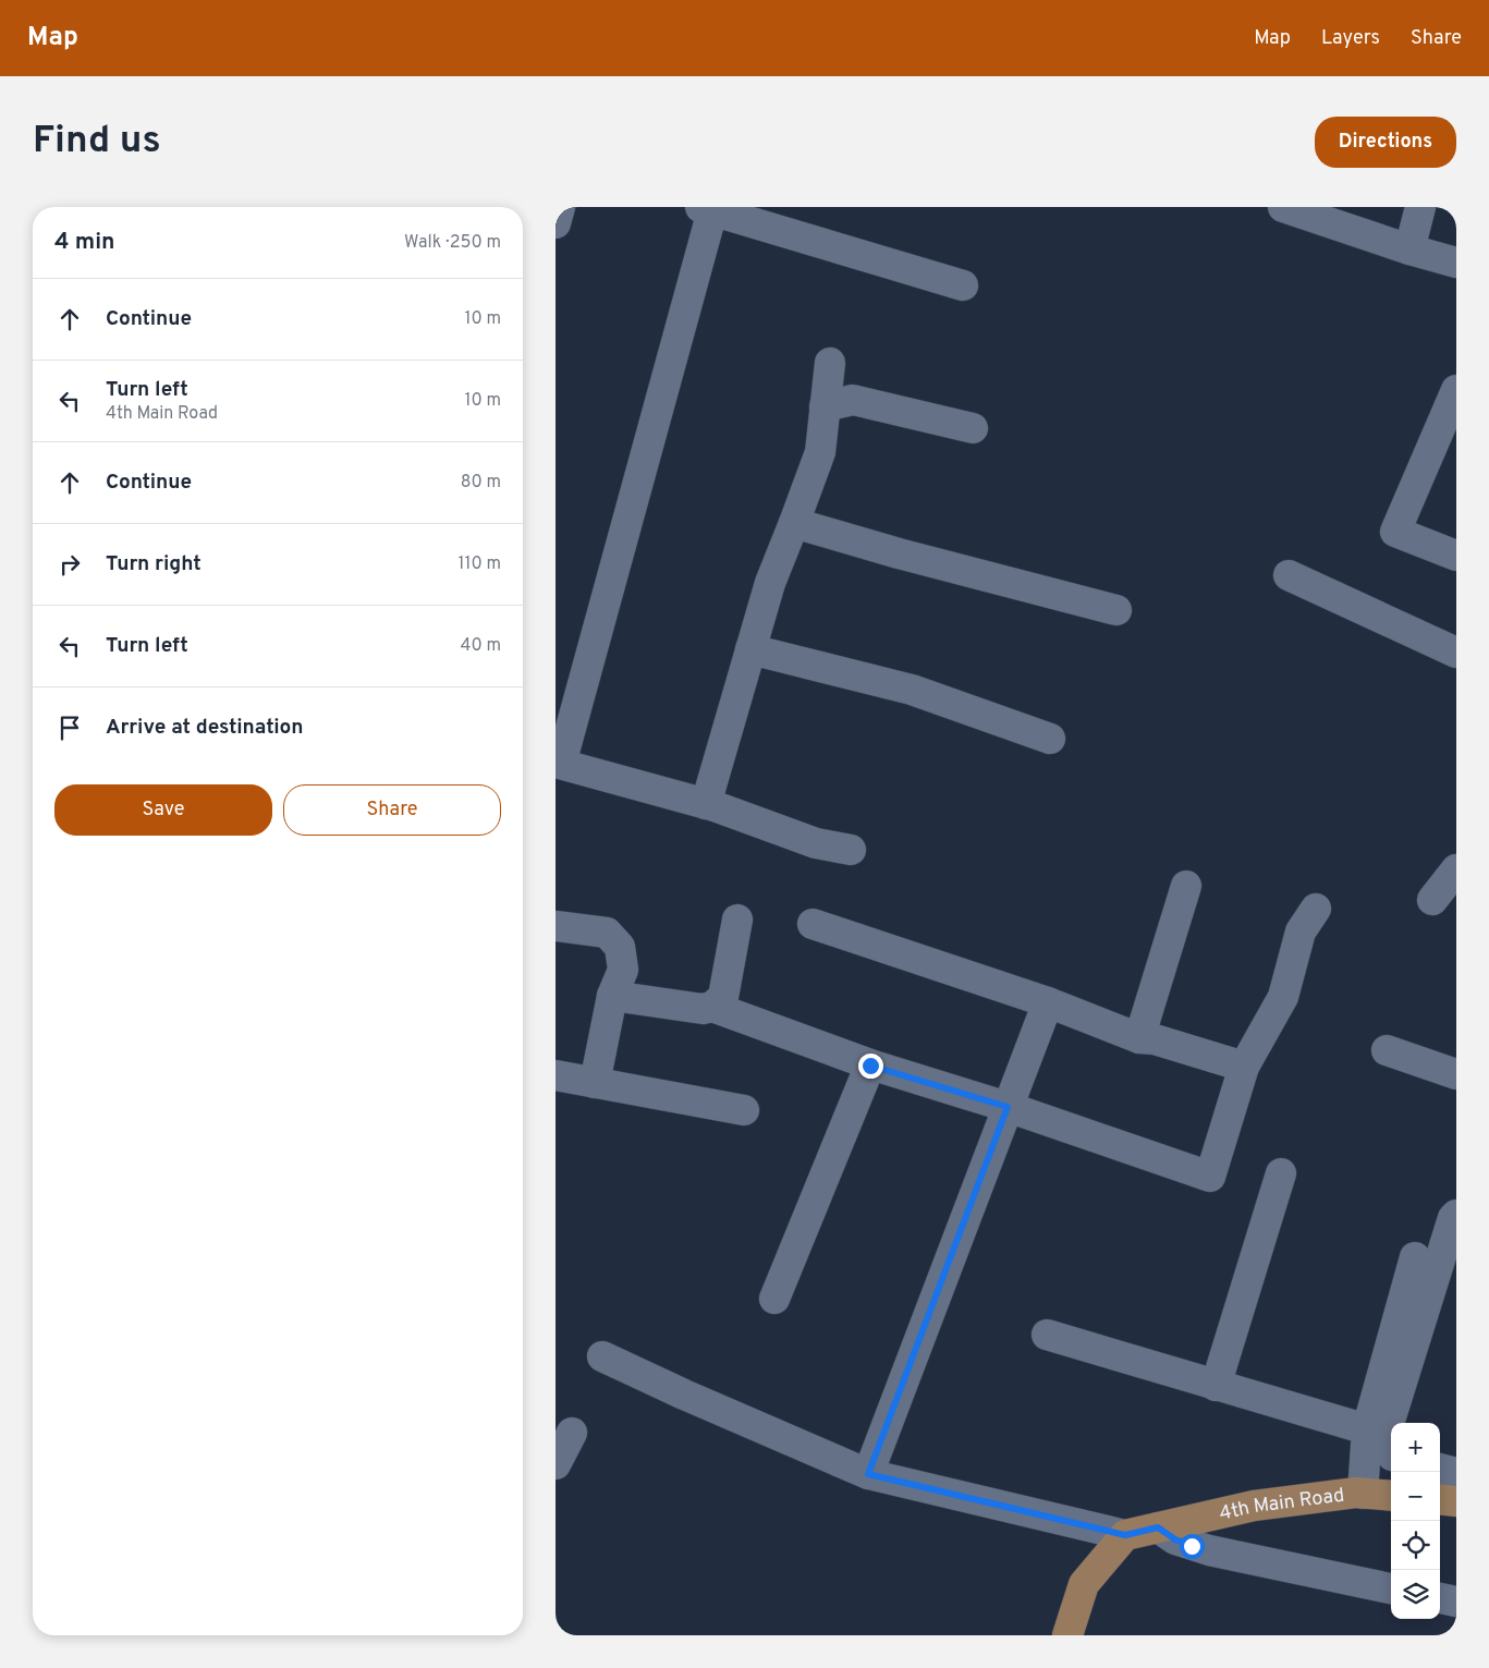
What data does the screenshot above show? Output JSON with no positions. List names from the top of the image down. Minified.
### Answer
{"streets":{"main road":["4th Main Road"]},"page":{"header":"Map","nav":["Map","Layers","Share"],"buttons":["Directions",["Save","Share"]],"title":"Find us","heading":["4 min","Walk · 250 m"],"list":[["Continue","10 m"],["Turn left","4th Main Road","10 m"],["Continue","80 m"],["Turn right","110 m"],["Turn left","40 m"],"Arrive at destination"],"map_buttons":["+","−"]}}
